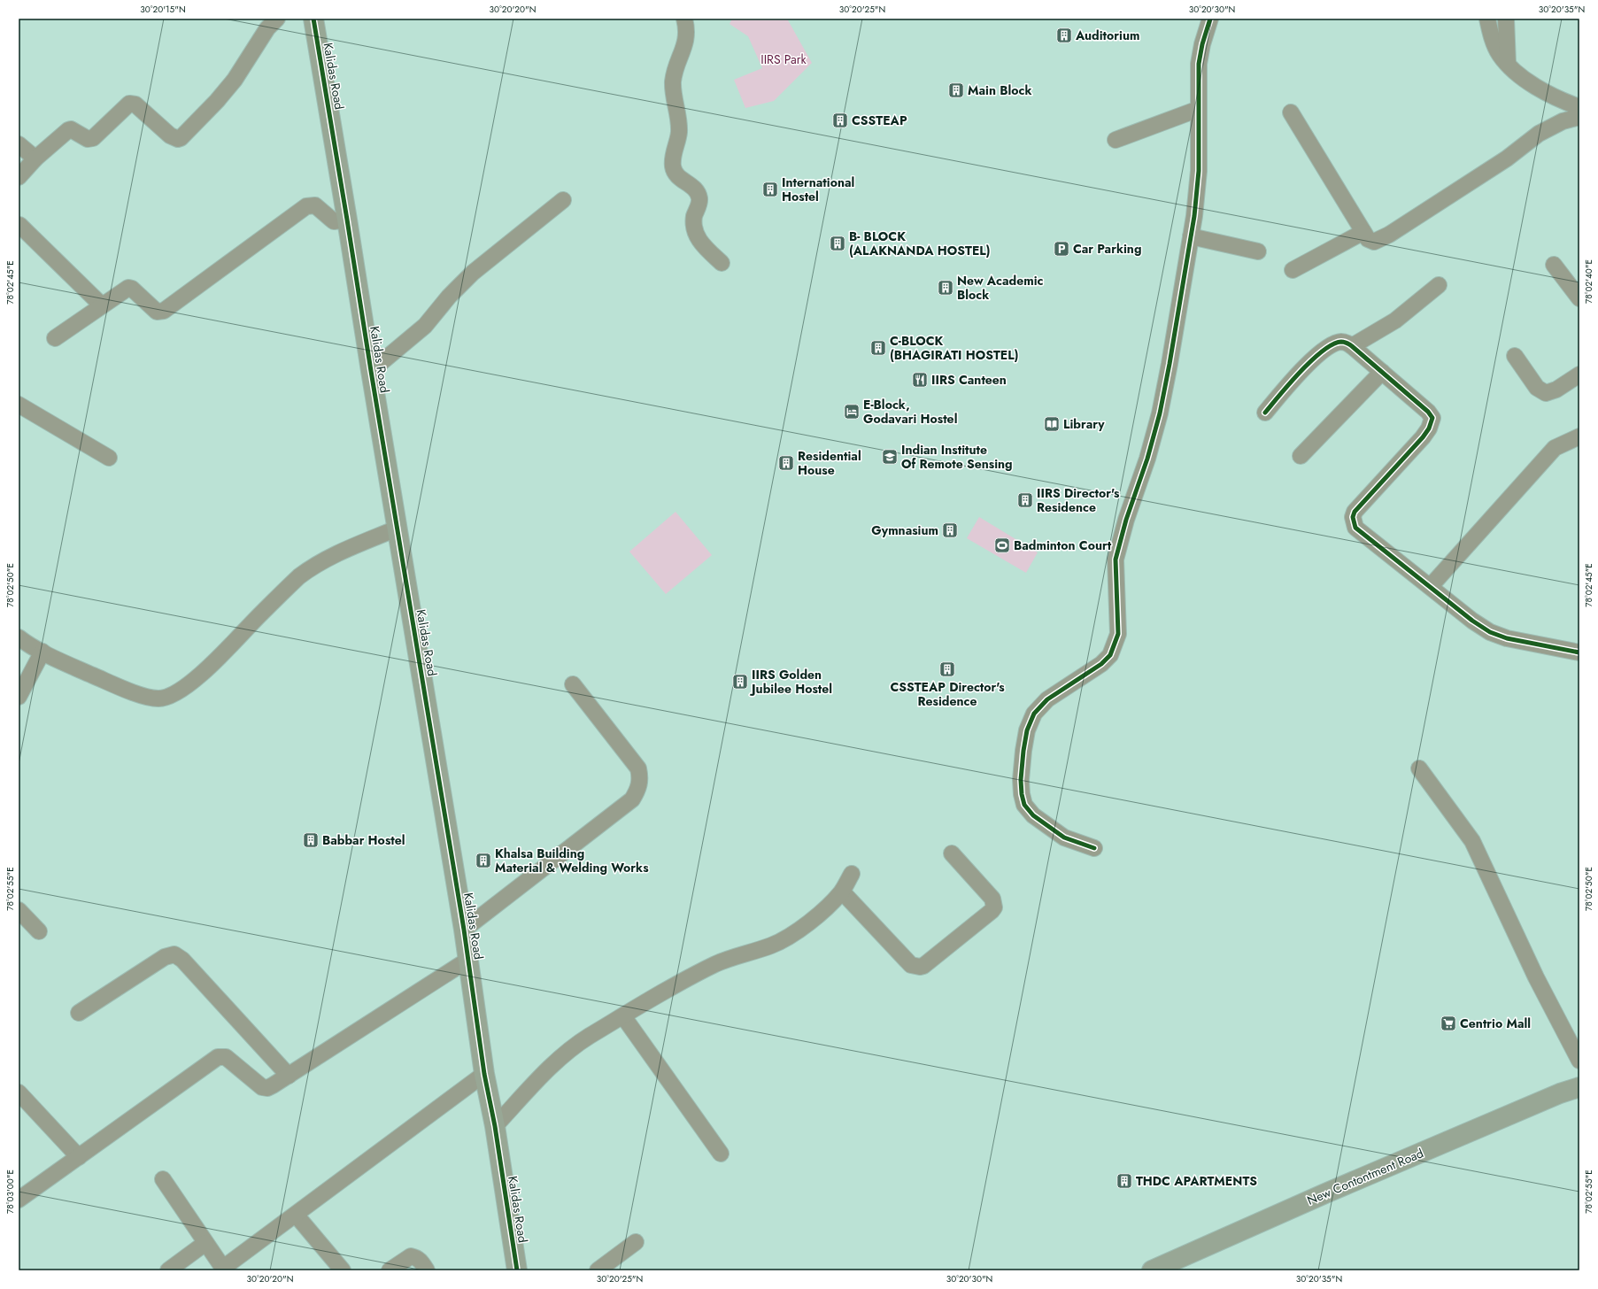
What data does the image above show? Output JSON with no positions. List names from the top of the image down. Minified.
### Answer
{"streets":{"street":["Kalidas Road","New Contontment Road"]},"parks":["IIRS Park"],"places":{"building":["Auditorium","Main Block","CSSTEAP","International Hostel","B- BLOCK (ALAKNANDA HOSTEL)","New Academic Block","C-BLOCK (BHAGIRATI HOSTEL)","Residential House","IIRS Director's Residence","Gymnasium","CSSTEAP Director's Residence","IIRS Golden Jubilee Hostel","Babbar Hostel","Khalsa Building Material & Welding Works","THDC APARTMENTS"],"parking":["Car Parking"],"restaurant":["IIRS Canteen"],"hotel":["E-Block, Godavari Hostel"],"library":["Library"],"school or university":["Indian Institute Of Remote Sensing"],"sports":["Badminton Court"],"supermarket":["Centrio Mall"]},"coordinates":["30°20'15\"N","30°20'20\"N","30°20'25\"N","30°20'30\"N","30°20'35\"N","78°02'40\"E","78°02'45\"E","78°02'50\"E","78°02'55\"E","78°03'00\"E"]}
